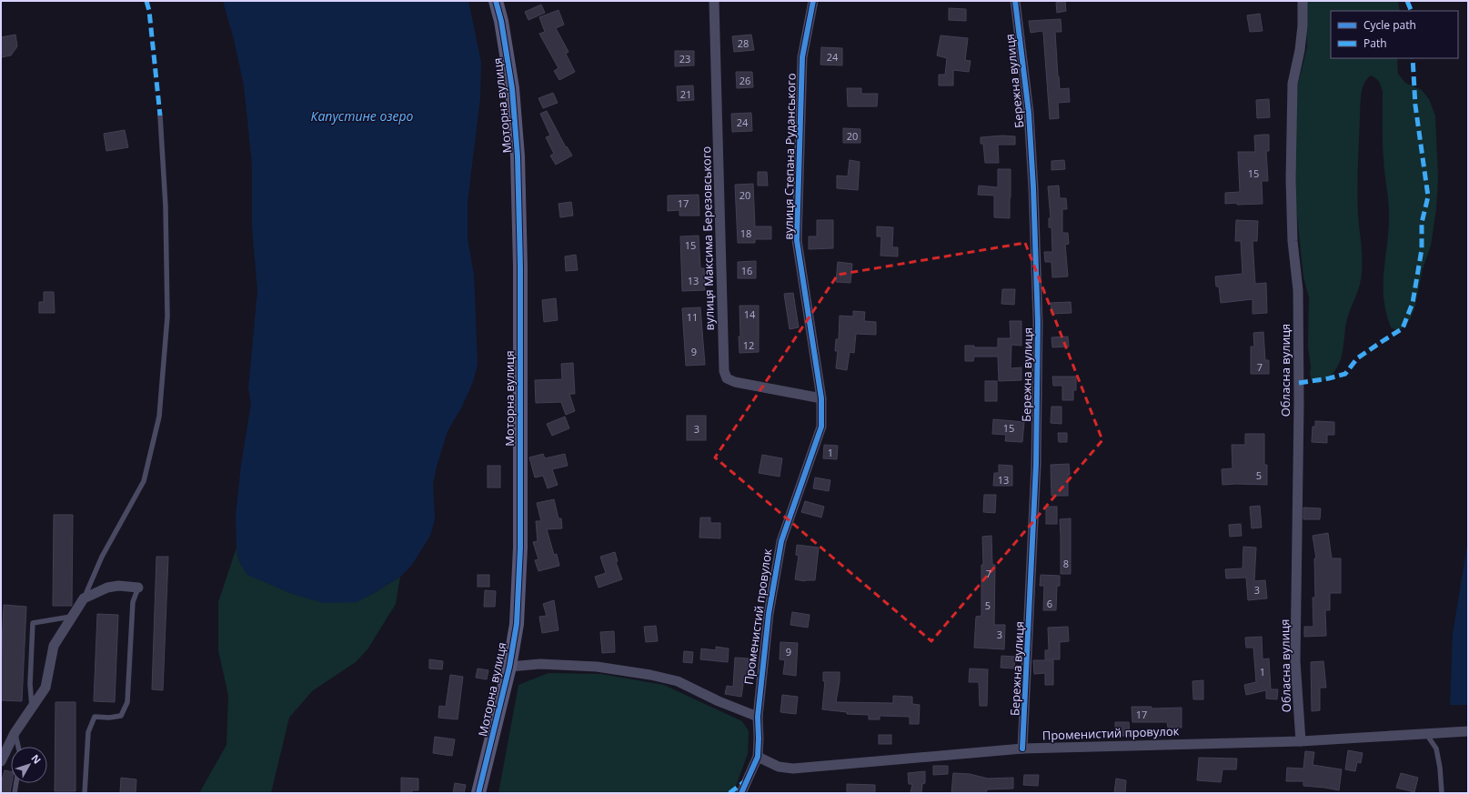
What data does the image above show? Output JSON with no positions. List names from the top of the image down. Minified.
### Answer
{"streets":{"street":["Бережна вулиця","Моторна вулиця","вулиця Степана Руданського","вулиця Максима Березовського","Обласна вулиця","Променистий провулок"]},"crossings":[["Бережна вулиця","Променистий провулок"],["Моторна вулиця","Променистий провулок"],["вулиця Степана Руданського","вулиця Максима Березовського"],["вулиця Степана Руданського","Променистий провулок"],["вулиця Максима Березовського","Променистий провулок"],["Обласна вулиця","Променистий провулок"]],"water":["Капустине озеро"],"house_numbers":["28","24","23","26","21","24","20","15","20","17","18","15","16","13","14","11","12","9","7","15","3","1","5","13","8","7","3","6","5","3","9","1","17"],"legend":["Cycle path","Path"],"north":"top right"}
